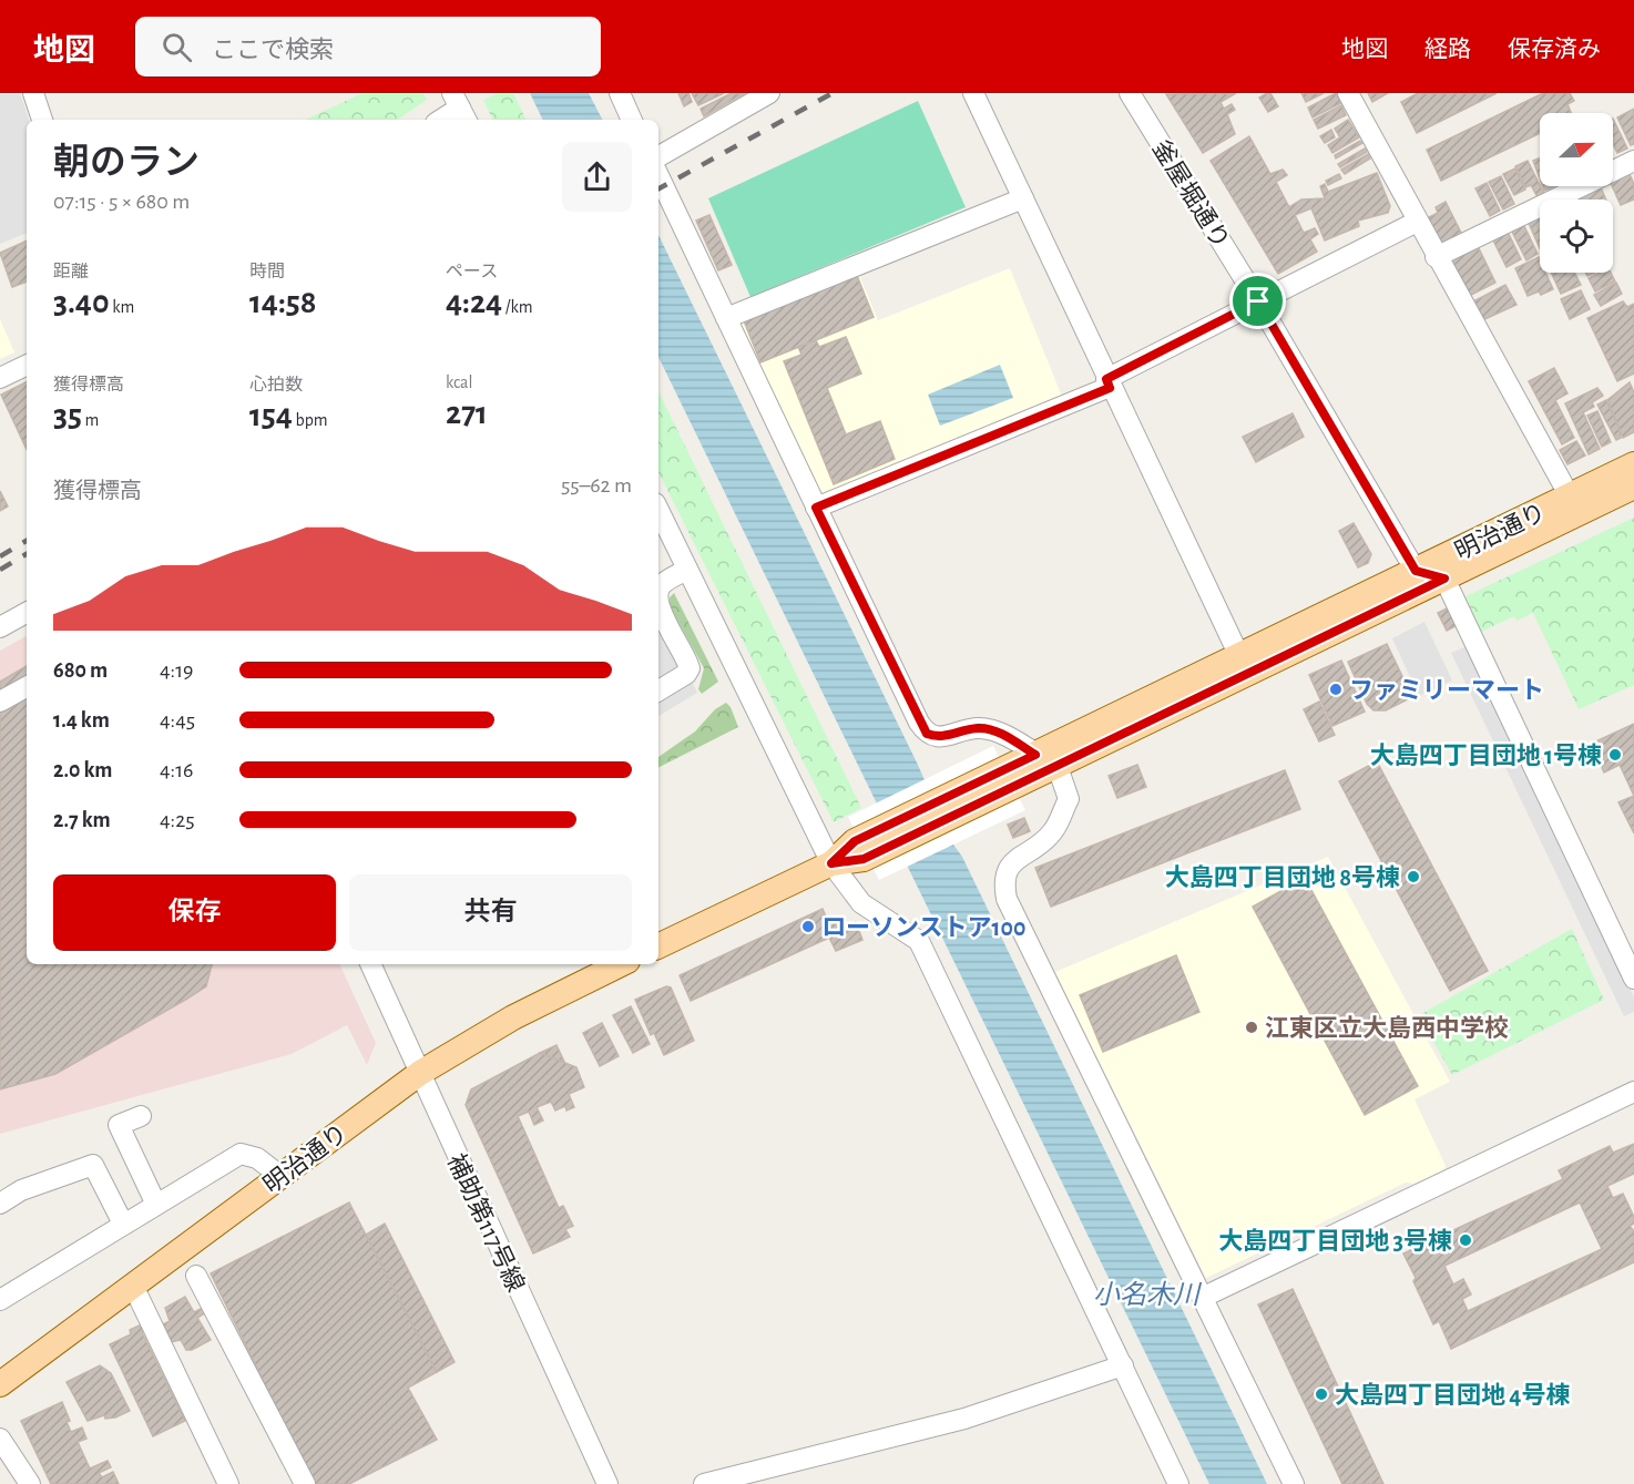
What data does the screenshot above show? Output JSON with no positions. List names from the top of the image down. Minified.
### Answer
{"streets":{"main road":["明治通り"],"street":["釜屋堀通り","補助第117号線"]},"crossings":[["釜屋堀通り","明治通り"],["明治通り","補助第117号線"]],"water":["小名木川"],"places":["ファミリーマート","大島四丁目団地 1号棟","大島四丁目団地 8号棟","ローソンストア100","江東区立大島西中学校","大島四丁目団地 3号棟","大島四丁目団地 4号棟"],"north":"right","page":{"header":"地図","search":"ここで検索","nav":["地図","経路","保存済み"],"heading":["朝のラン","07:15 · 5 × 680 m"],"stats":[["距離","3.40 km"],["時間","14:58"],["ペース","4:24 /km"],["獲得標高","35 m"],["心拍数","154 bpm"],["kcal","271"]],"chart":["獲得標高","55–62 m"],"list":[{"name":"680 m","note":"4:19"},{"name":"1.4 km","note":"4:45"},{"name":"2.0 km","note":"4:16"},{"name":"2.7 km","note":"4:25"}],"buttons":["保存","共有"]}}
